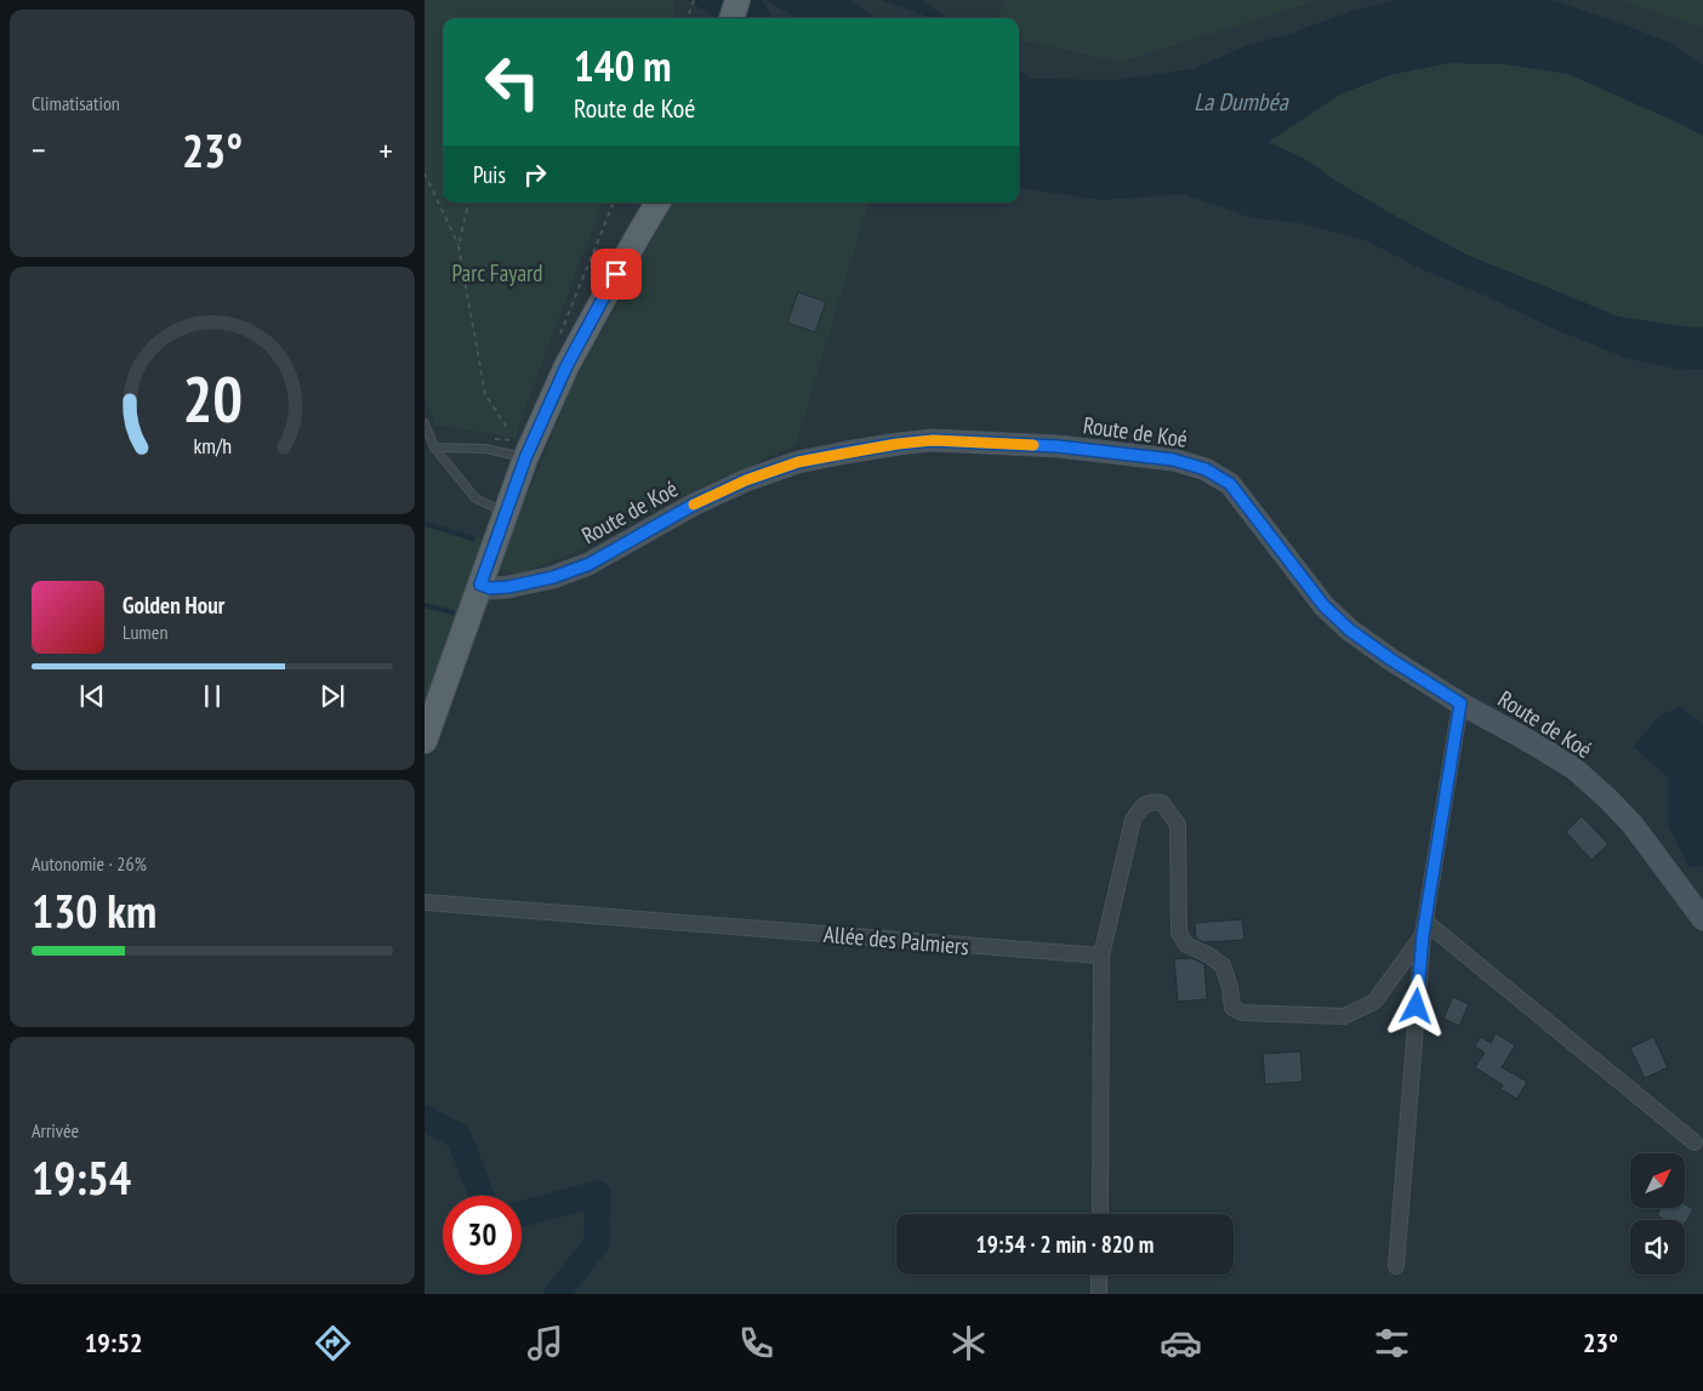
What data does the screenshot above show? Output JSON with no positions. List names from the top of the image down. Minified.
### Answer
{"streets":{"street":["Route de Koé","Allée des Palmiers"]},"water":["La Dumbéa"],"parks":["Parc Fayard"],"north":"top right","page":{"tile":["Climatisation",["Autonomie · 26%","130 km"],["Arrivée","19:54"]],"turn":["140 m","Route de Koé"],"heat":["−","23°","+"],"then":"Puis","song":["Golden Hour","Lumen"],"limit":"30","trip":"19:54 · 2 min · 820 m","tabs":["19:52","23°"],"gauge":["20","km/h"]}}
